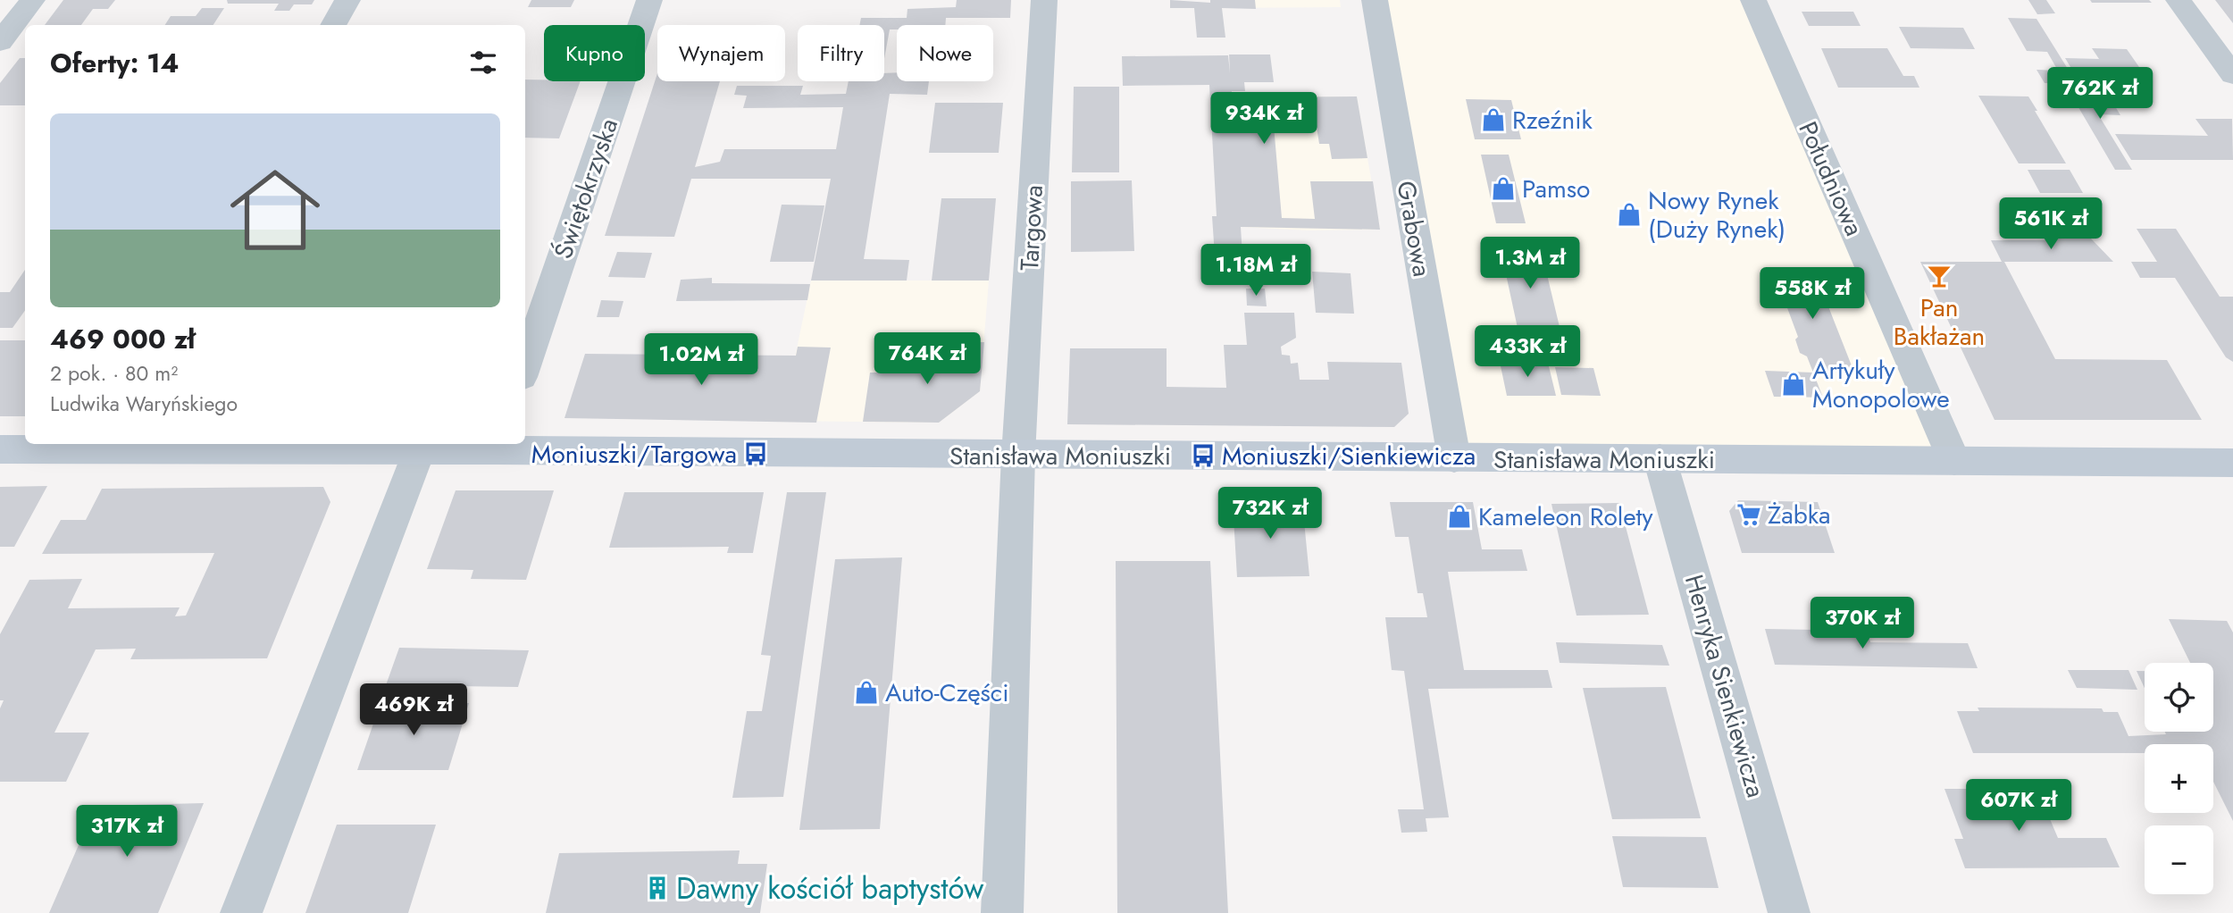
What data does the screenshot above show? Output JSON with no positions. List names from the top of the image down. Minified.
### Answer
{"streets":{"street":["Południowa","Świętokrzyska","Targowa","Grabowa","Stanisława Moniuszki","Henryka Sienkiewicza"]},"crossings":[["Południowa","Stanisława Moniuszki"],["Targowa","Stanisława Moniuszki"],["Grabowa","Stanisława Moniuszki"],["Stanisława Moniuszki","Henryka Sienkiewicza"]],"places":{"shop":["Rzeźnik","Pamso","Nowy Rynek (Duży Rynek)","Artykuły Monopolowe","Kameleon Rolety","Auto-Części"],"bar":["Pan Bakłażan"],"bus stop":["Moniuszki/Targowa","Moniuszki/Sienkiewicza"],"supermarket":["Żabka"],"building":["Dawny kościół baptystów"]},"page":{"chip":["Kupno","Wynajem","Filtry","Nowe"],"heading":"Oferty: 14","price":["762K zł","934K zł","561K zł","1.3M zł","1.18M zł","558K zł","433K zł","764K zł","1.02M zł","732K zł","370K zł","469K zł","607K zł","317K zł"],"list":[{"name":"469 000 zł","note":"2 pok. · 80 m² · Ludwika Waryńskiego"}],"map_buttons":["+","−"]}}
